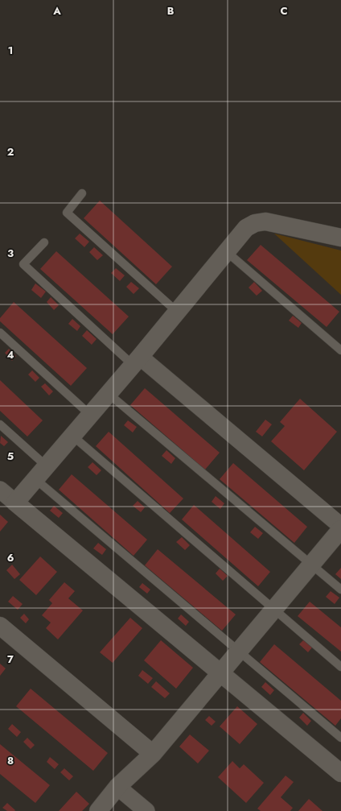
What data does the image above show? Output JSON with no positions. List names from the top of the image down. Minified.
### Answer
{"grid":{"columns":["A","B","C"],"rows":["1","2","3","4","5","6","7","8"]}}
